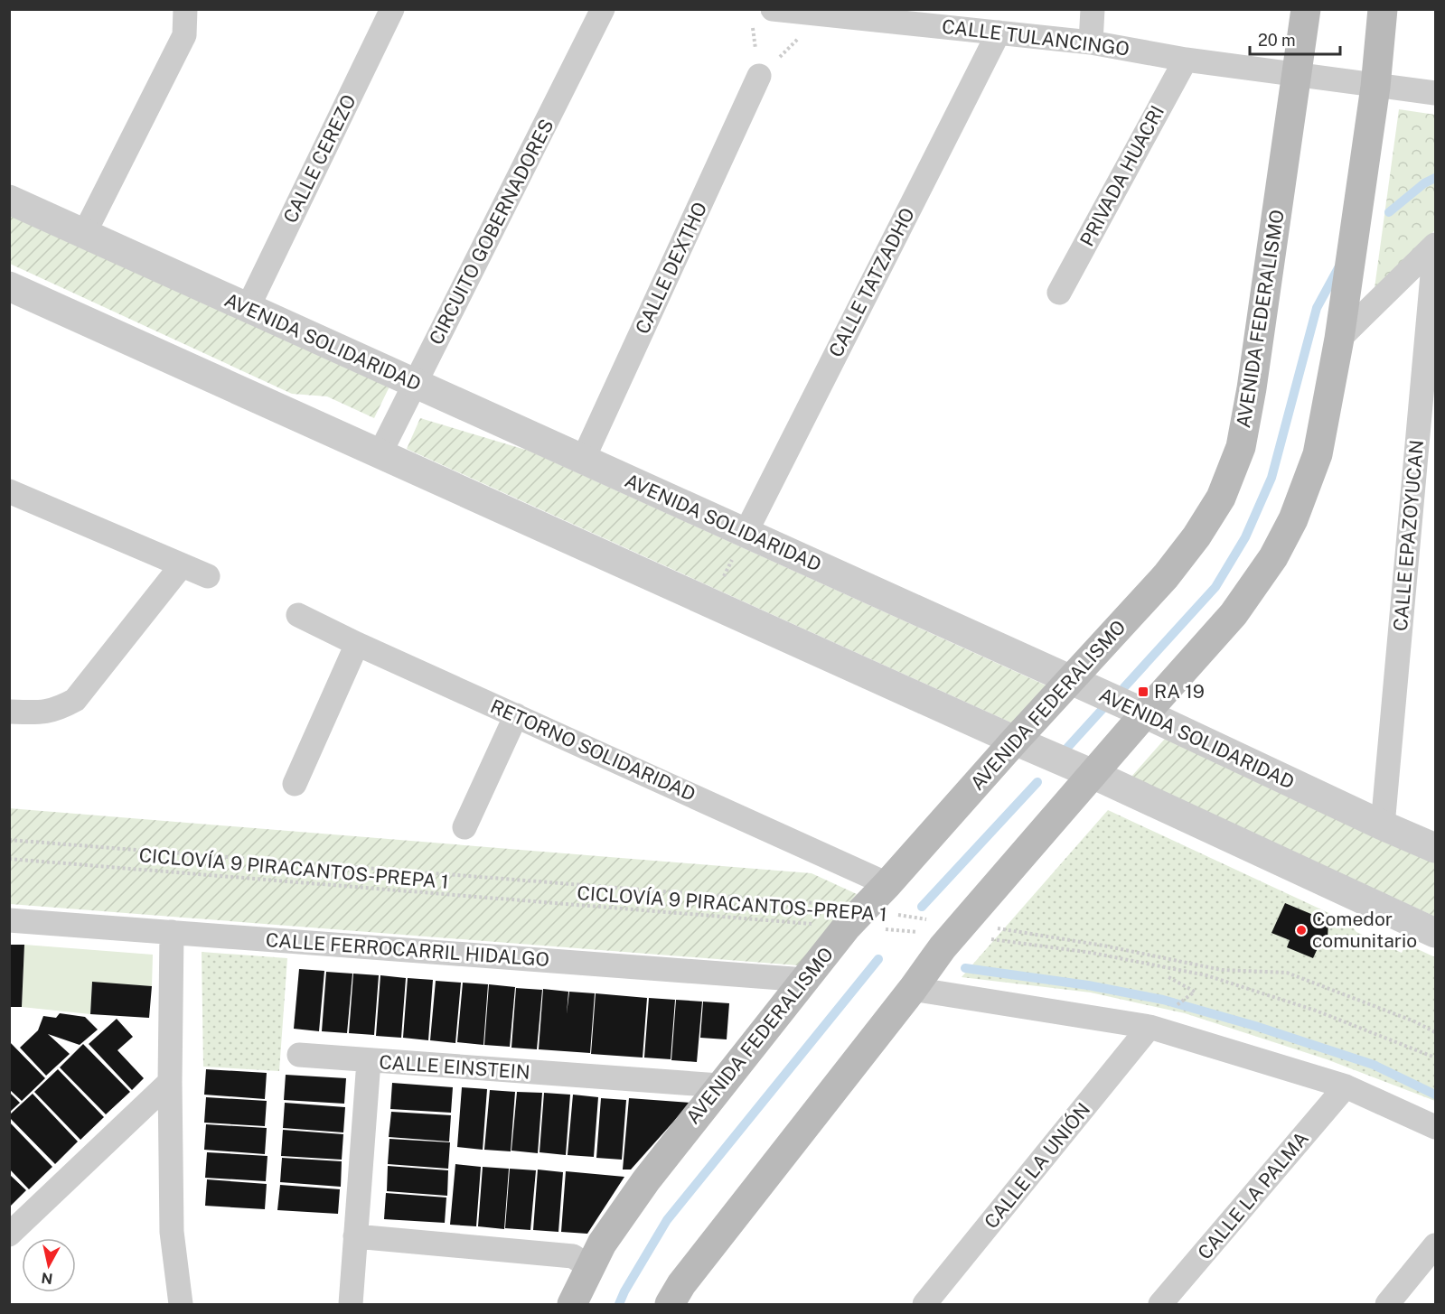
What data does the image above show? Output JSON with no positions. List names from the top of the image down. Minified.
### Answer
{"streets":{"main road":["AVENIDA FEDERALISMO"],"street":["CALLE TULANCINGO","CALLE CEREZO","PRIVADA HUACRI","CIRCUITO GOBERNADORES","CALLE DEXTHO","CALLE TATZADHO","AVENIDA SOLIDARIDAD","CALLE EPAZOYUCAN","RETORNO SOLIDARIDAD","CALLE FERROCARRIL HIDALGO","CALLE EINSTEIN","CALLE LA UNIÓN","CALLE LA PALMA"],"path":["CICLOVÍA 9 PIRACANTOS-PREPA 1"]},"crossings":[["CALLE TULANCINGO","PRIVADA HUACRI"],["CALLE TULANCINGO","CALLE TATZADHO"],["CALLE TULANCINGO","AVENIDA FEDERALISMO"],["CALLE CEREZO","AVENIDA SOLIDARIDAD"],["CIRCUITO GOBERNADORES","AVENIDA SOLIDARIDAD"],["CALLE DEXTHO","AVENIDA SOLIDARIDAD"],["CALLE TATZADHO","AVENIDA SOLIDARIDAD"],["AVENIDA FEDERALISMO","AVENIDA SOLIDARIDAD"],["AVENIDA FEDERALISMO","RETORNO SOLIDARIDAD"],["AVENIDA FEDERALISMO","CICLOVÍA 9 PIRACANTOS-PREPA 1"],["AVENIDA FEDERALISMO","CALLE FERROCARRIL HIDALGO"],["AVENIDA FEDERALISMO","CALLE EINSTEIN"],["AVENIDA SOLIDARIDAD","CALLE EPAZOYUCAN"]],"places":{"transit":["RA 19"],"other":["Comedor comunitario"]},"scale_bar":"20 m","north":"bottom"}
